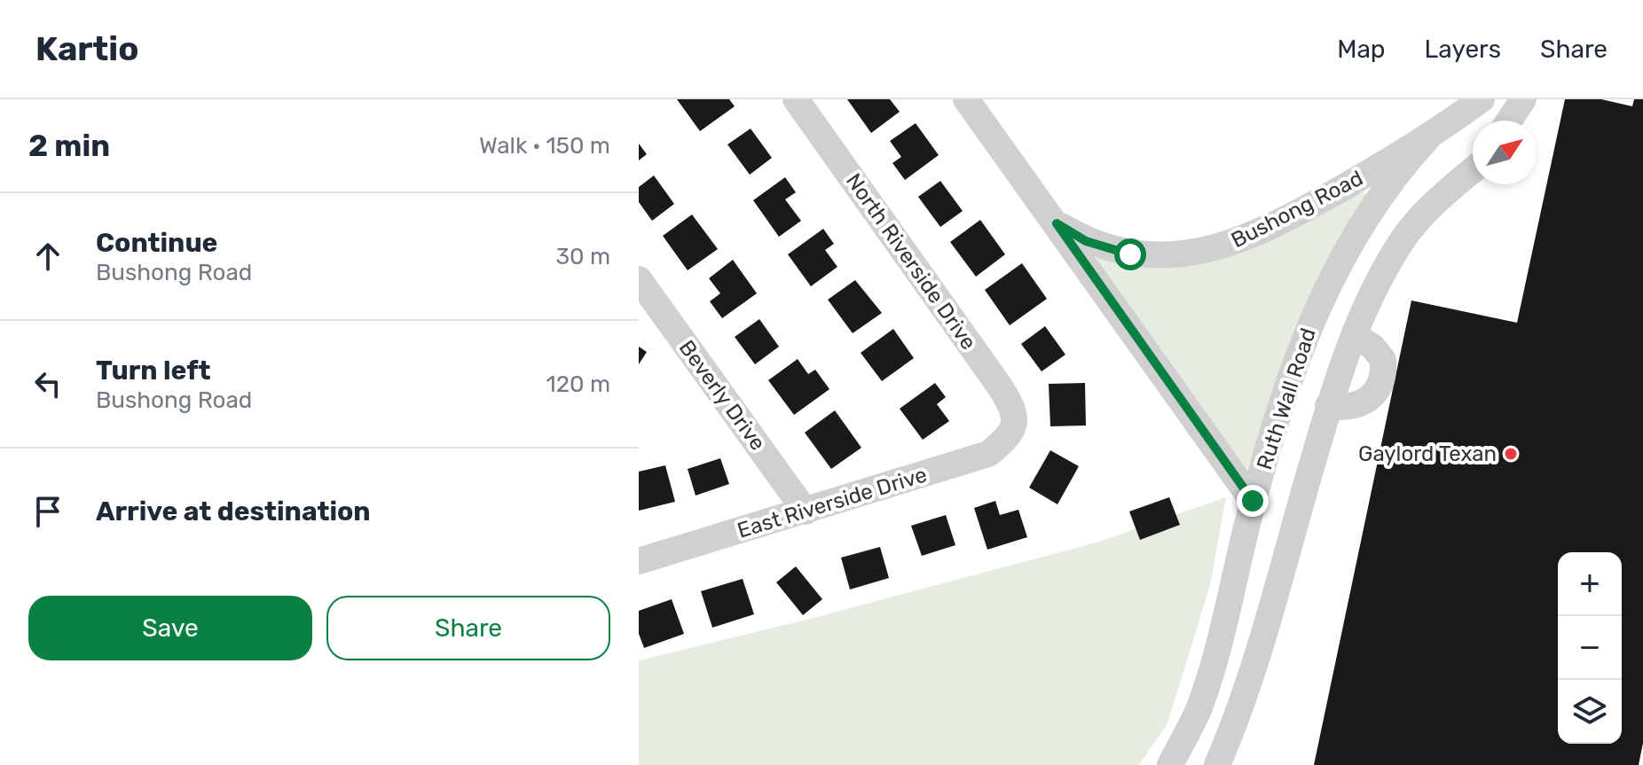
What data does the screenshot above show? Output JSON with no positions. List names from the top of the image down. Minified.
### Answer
{"streets":{"street":["Bushong Road","North Riverside Drive","Beverly Drive","Ruth Wall Road","East Riverside Drive"]},"crossings":[["Bushong Road","Ruth Wall Road"],["North Riverside Drive","East Riverside Drive"],["Beverly Drive","East Riverside Drive"]],"places":["Gaylord Texan"],"north":"top right","page":{"header":"Kartio","nav":["Map","Layers","Share"],"heading":["2 min","Walk · 150 m"],"list":[["Continue","Bushong Road","30 m"],["Turn left","Bushong Road","120 m"],"Arrive at destination"],"map_buttons":["+","−"],"buttons":["Save","Share"]}}
